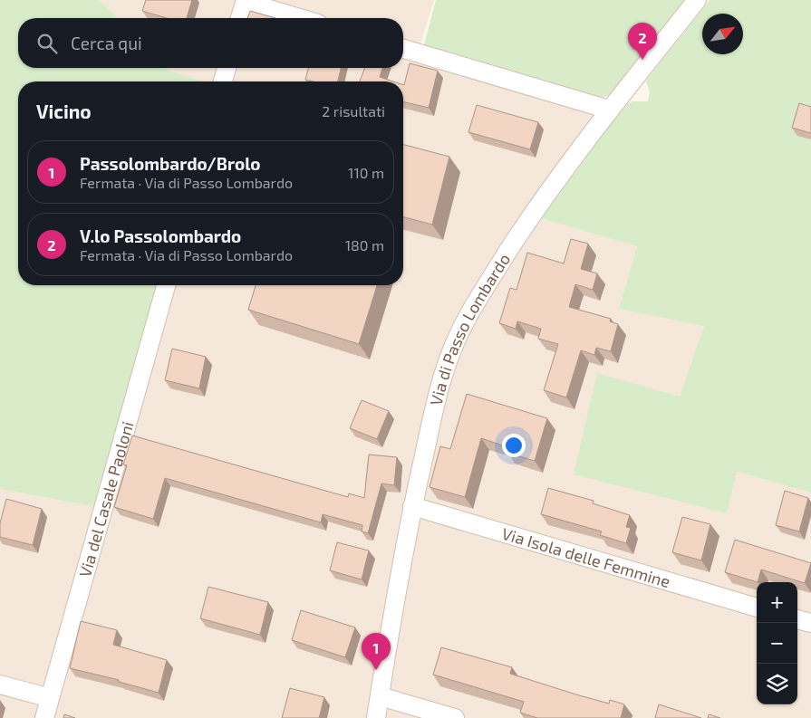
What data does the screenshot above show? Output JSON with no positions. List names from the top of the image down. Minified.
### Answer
{"streets":{"street":["Via di Passo Lombardo","Via del Casale Paoloni","Via Isola delle Femmine"]},"crossings":[["Via di Passo Lombardo","Via Isola delle Femmine"]],"north":"top right","page":{"search":"Cerca qui","pins":["2","1"],"heading":["Vicino","2 risultati"],"list":[{"mark":"1","name":"Passolombardo/Brolo","note":"Fermata · Via di Passo Lombardo","value":"110 m"},{"mark":"2","name":"V.lo Passolombardo","note":"Fermata · Via di Passo Lombardo","value":"180 m"}],"map_buttons":["+","−"]}}
